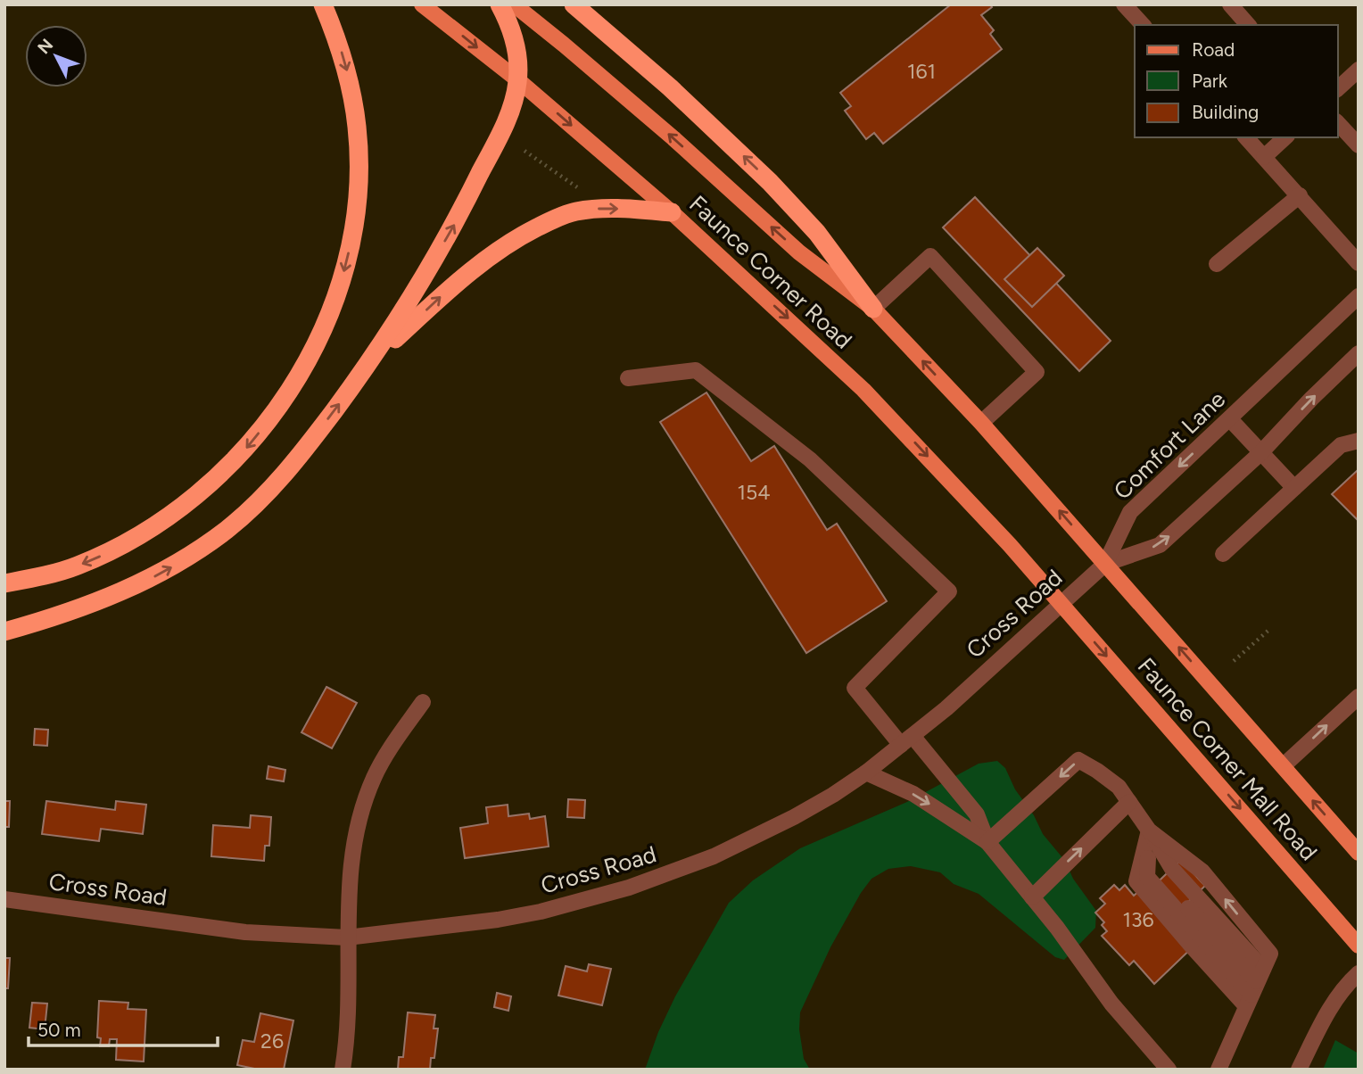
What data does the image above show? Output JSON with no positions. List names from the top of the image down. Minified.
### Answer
{"streets":{"main road":["Faunce Corner Road","Faunce Corner Mall Road"],"street":["Comfort Lane","Cross Road"]},"crossings":[["Faunce Corner Road","Comfort Lane"],["Faunce Corner Road","Cross Road"],["Faunce Corner Road","Faunce Corner Mall Road"],["Comfort Lane","Cross Road"],["Comfort Lane","Faunce Corner Mall Road"],["Cross Road","Faunce Corner Mall Road"]],"house_numbers":["161","154","136","26"],"legend":["Road","Park","Building"],"scale_bar":"50 m","north":"top left"}
